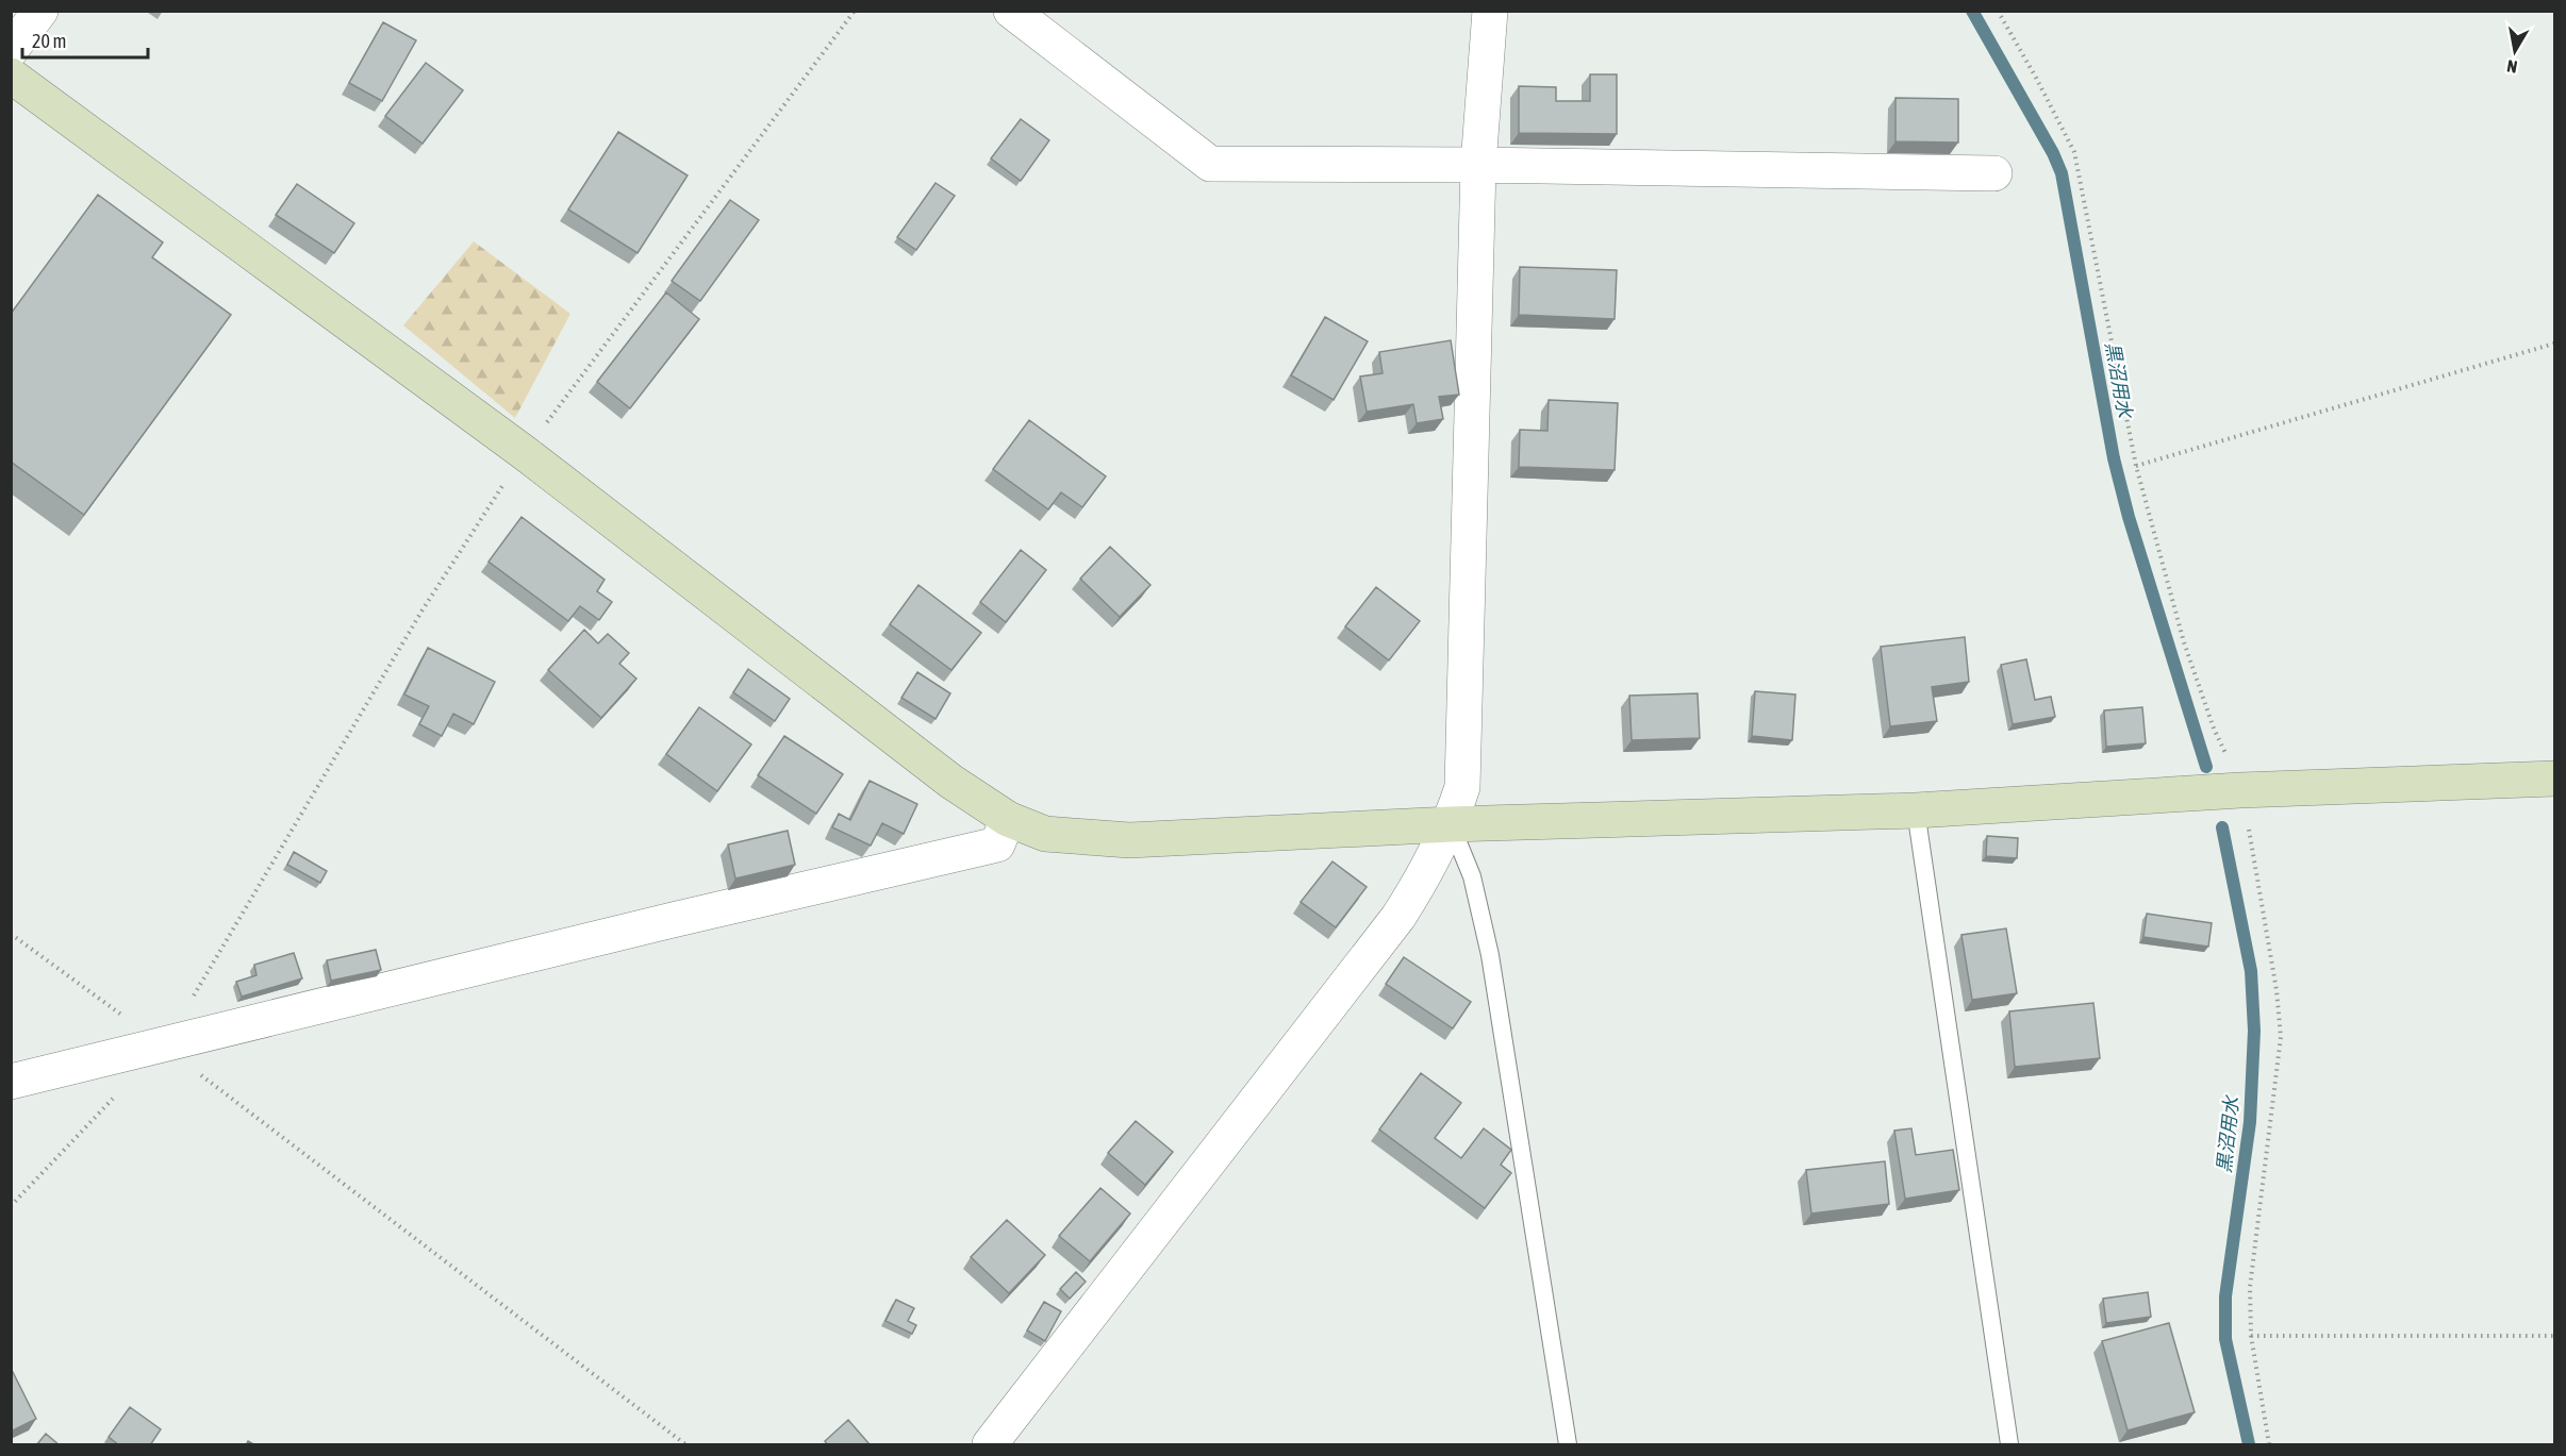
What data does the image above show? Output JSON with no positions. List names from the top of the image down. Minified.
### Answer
{"water":["黒沼用水"],"scale_bar":"20 m","north":"bottom"}
